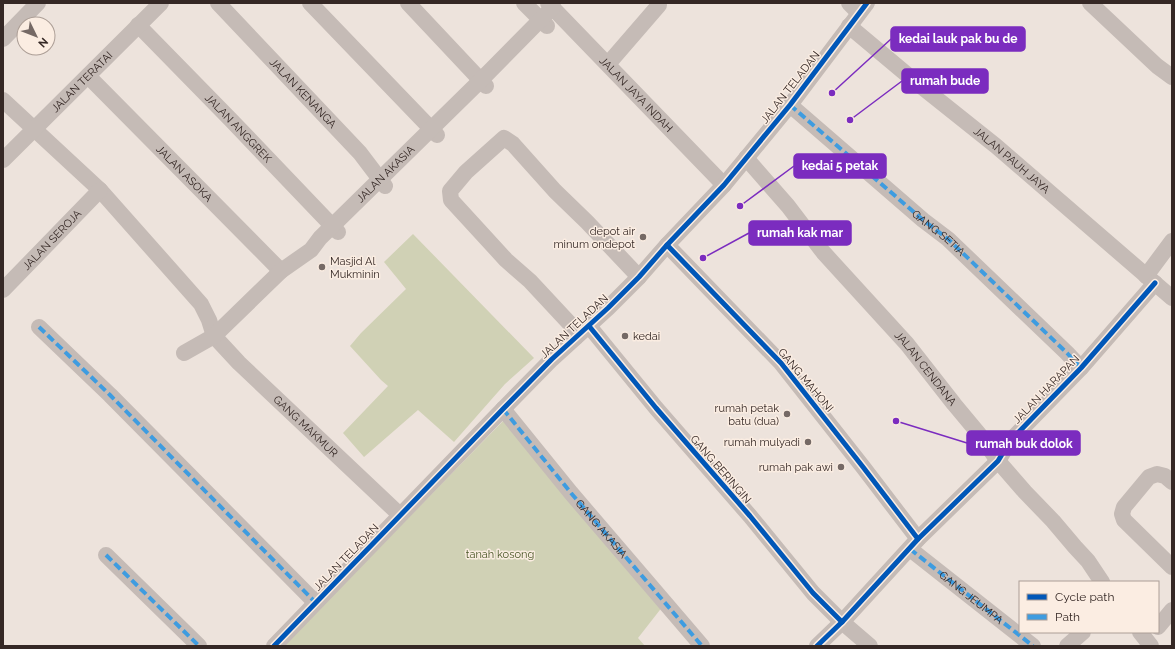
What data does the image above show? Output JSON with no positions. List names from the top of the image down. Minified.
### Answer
{"streets":{"street":["JALAN TERATAI","JALAN TELADAN","JALAN KENANGA","JALAN JAYA INDAH","JALAN ANGGREK","JALAN PAUH JAYA","JALAN ASOKA","JALAN AKASIA","GANG SETIA","JALAN SEROJA","JALAN CENDANA","GANG MAHONI","JALAN HARAPAN","GANG MAKMUR","GANG BERINGIN","GANG AKASIA","GANG JEUMPA"]},"crossings":[["JALAN TERATAI","JALAN ANGGREK"],["JALAN TERATAI","JALAN ASOKA"],["JALAN TELADAN","JALAN JAYA INDAH"],["JALAN TELADAN","JALAN PAUH JAYA"],["JALAN TELADAN","GANG SETIA"],["JALAN TELADAN","JALAN CENDANA"],["JALAN TELADAN","GANG MAHONI"],["JALAN TELADAN","GANG MAKMUR"],["JALAN TELADAN","GANG BERINGIN"],["JALAN TELADAN","GANG AKASIA"],["JALAN KENANGA","JALAN AKASIA"],["JALAN JAYA INDAH","JALAN AKASIA"],["JALAN ANGGREK","JALAN AKASIA"],["JALAN PAUH JAYA","JALAN HARAPAN"],["JALAN ASOKA","JALAN AKASIA"],["JALAN AKASIA","GANG MAKMUR"],["GANG SETIA","JALAN HARAPAN"],["JALAN CENDANA","JALAN HARAPAN"],["GANG MAHONI","JALAN HARAPAN"],["GANG MAHONI","GANG JEUMPA"],["JALAN HARAPAN","GANG BERINGIN"],["JALAN HARAPAN","GANG JEUMPA"]],"parks":["tanah kosong"],"places":["kedai lauk pak bu de","rumah bude","kedai 5 petak","depot air minum ondepot","rumah kak mar","Masjid Al Mukminin","kedai","rumah petak batu (dua)","rumah buk dolok","rumah mulyadi","rumah pak awi"],"legend":["Cycle path","Path"],"north":"bottom right"}
